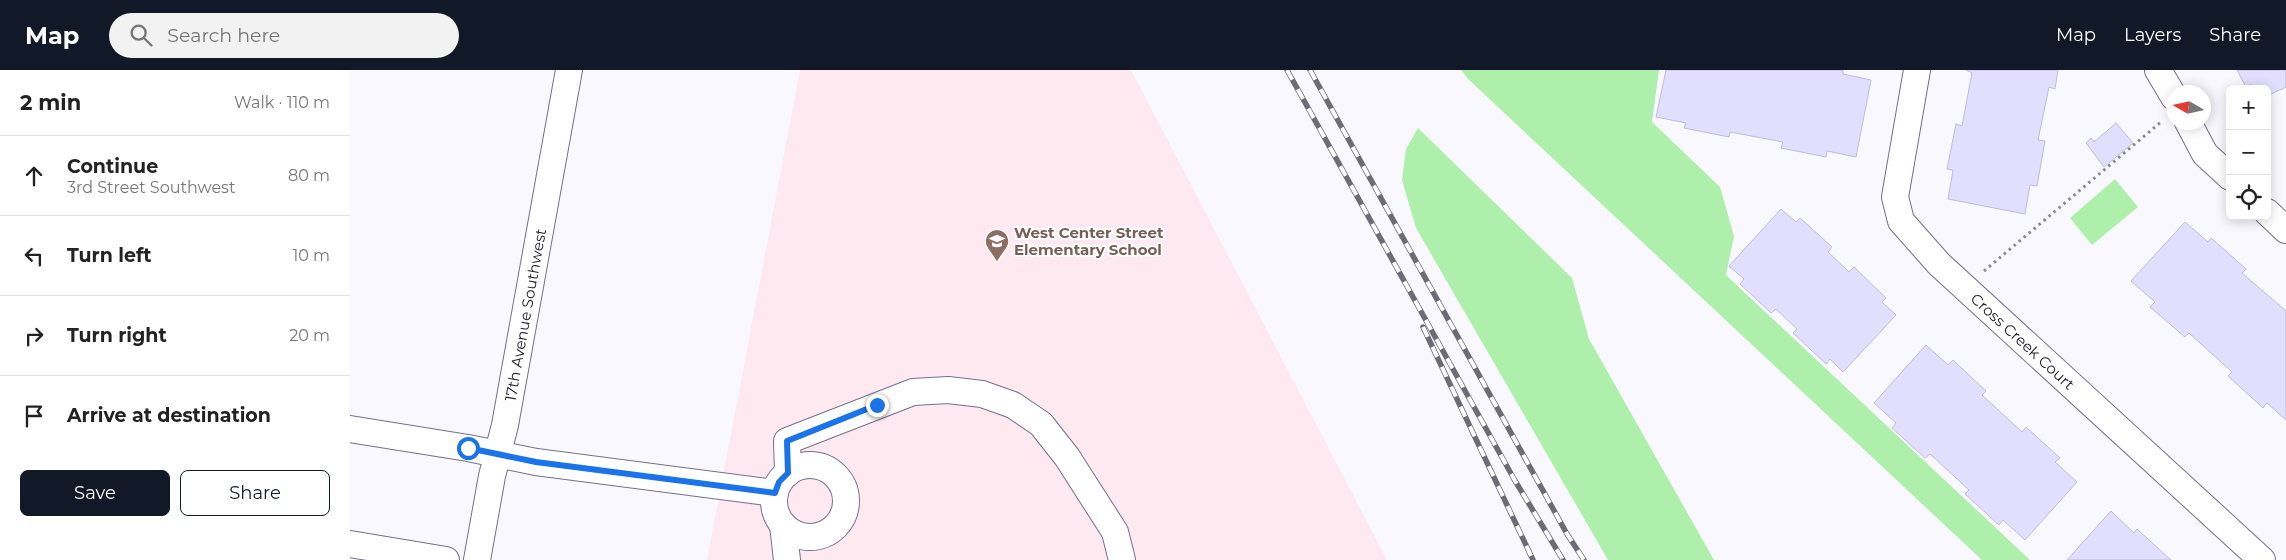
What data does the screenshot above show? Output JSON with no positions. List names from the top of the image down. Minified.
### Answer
{"streets":{"street":["17th Avenue Southwest","Cross Creek Court"]},"places":{"school or university":["West Center Street Elementary School"]},"north":"left","page":{"header":"Map","search":"Search here","nav":["Map","Layers","Share"],"heading":["2 min","Walk · 110 m"],"map_buttons":["+","−"],"list":[["Continue","3rd Street Southwest","80 m"],["Turn left","10 m"],["Turn right","20 m"],"Arrive at destination"],"buttons":["Save","Share"]}}
